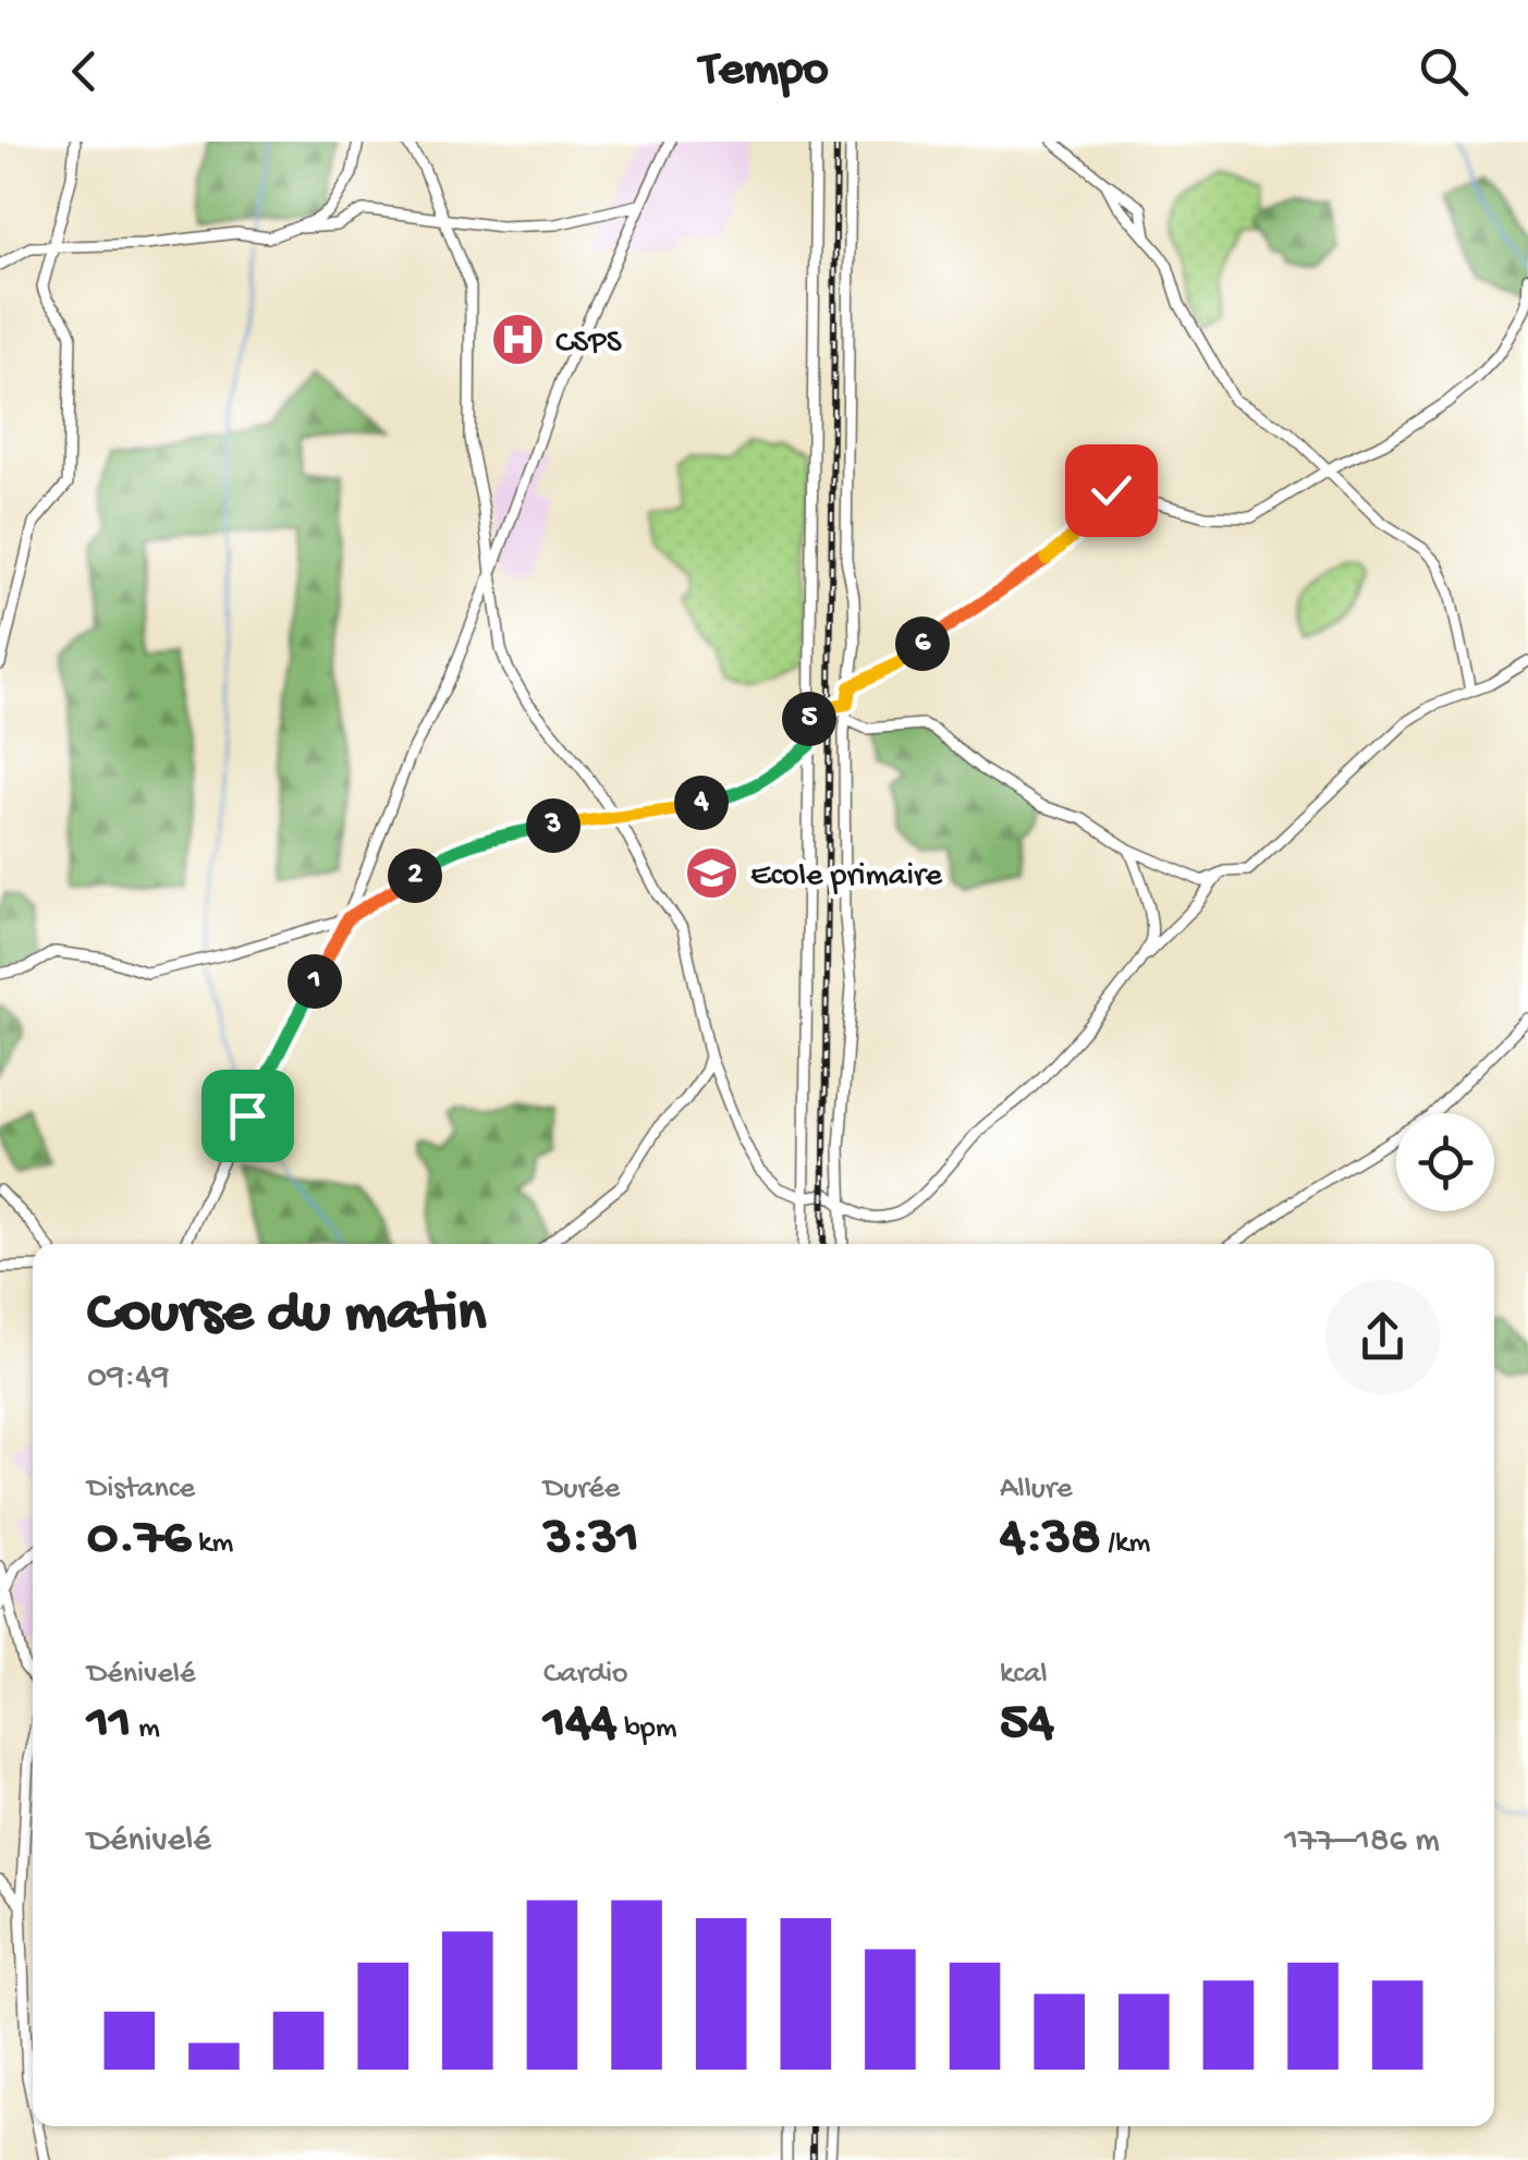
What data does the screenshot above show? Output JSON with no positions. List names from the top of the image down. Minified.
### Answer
{"places":{"hospital":["CSPS"],"school or university":["Ecole primaire"]},"page":{"header":"Tempo","pins":["6","5","4","3","2","1"],"heading":["Course du matin","09:49"],"stats":[["Distance","0.76 km"],["Durée","3:31"],["Allure","4:38 /km"],["Dénivelé","11 m"],["Cardio","144 bpm"],["kcal","54"]],"chart":["Dénivelé","177–186 m"]}}
